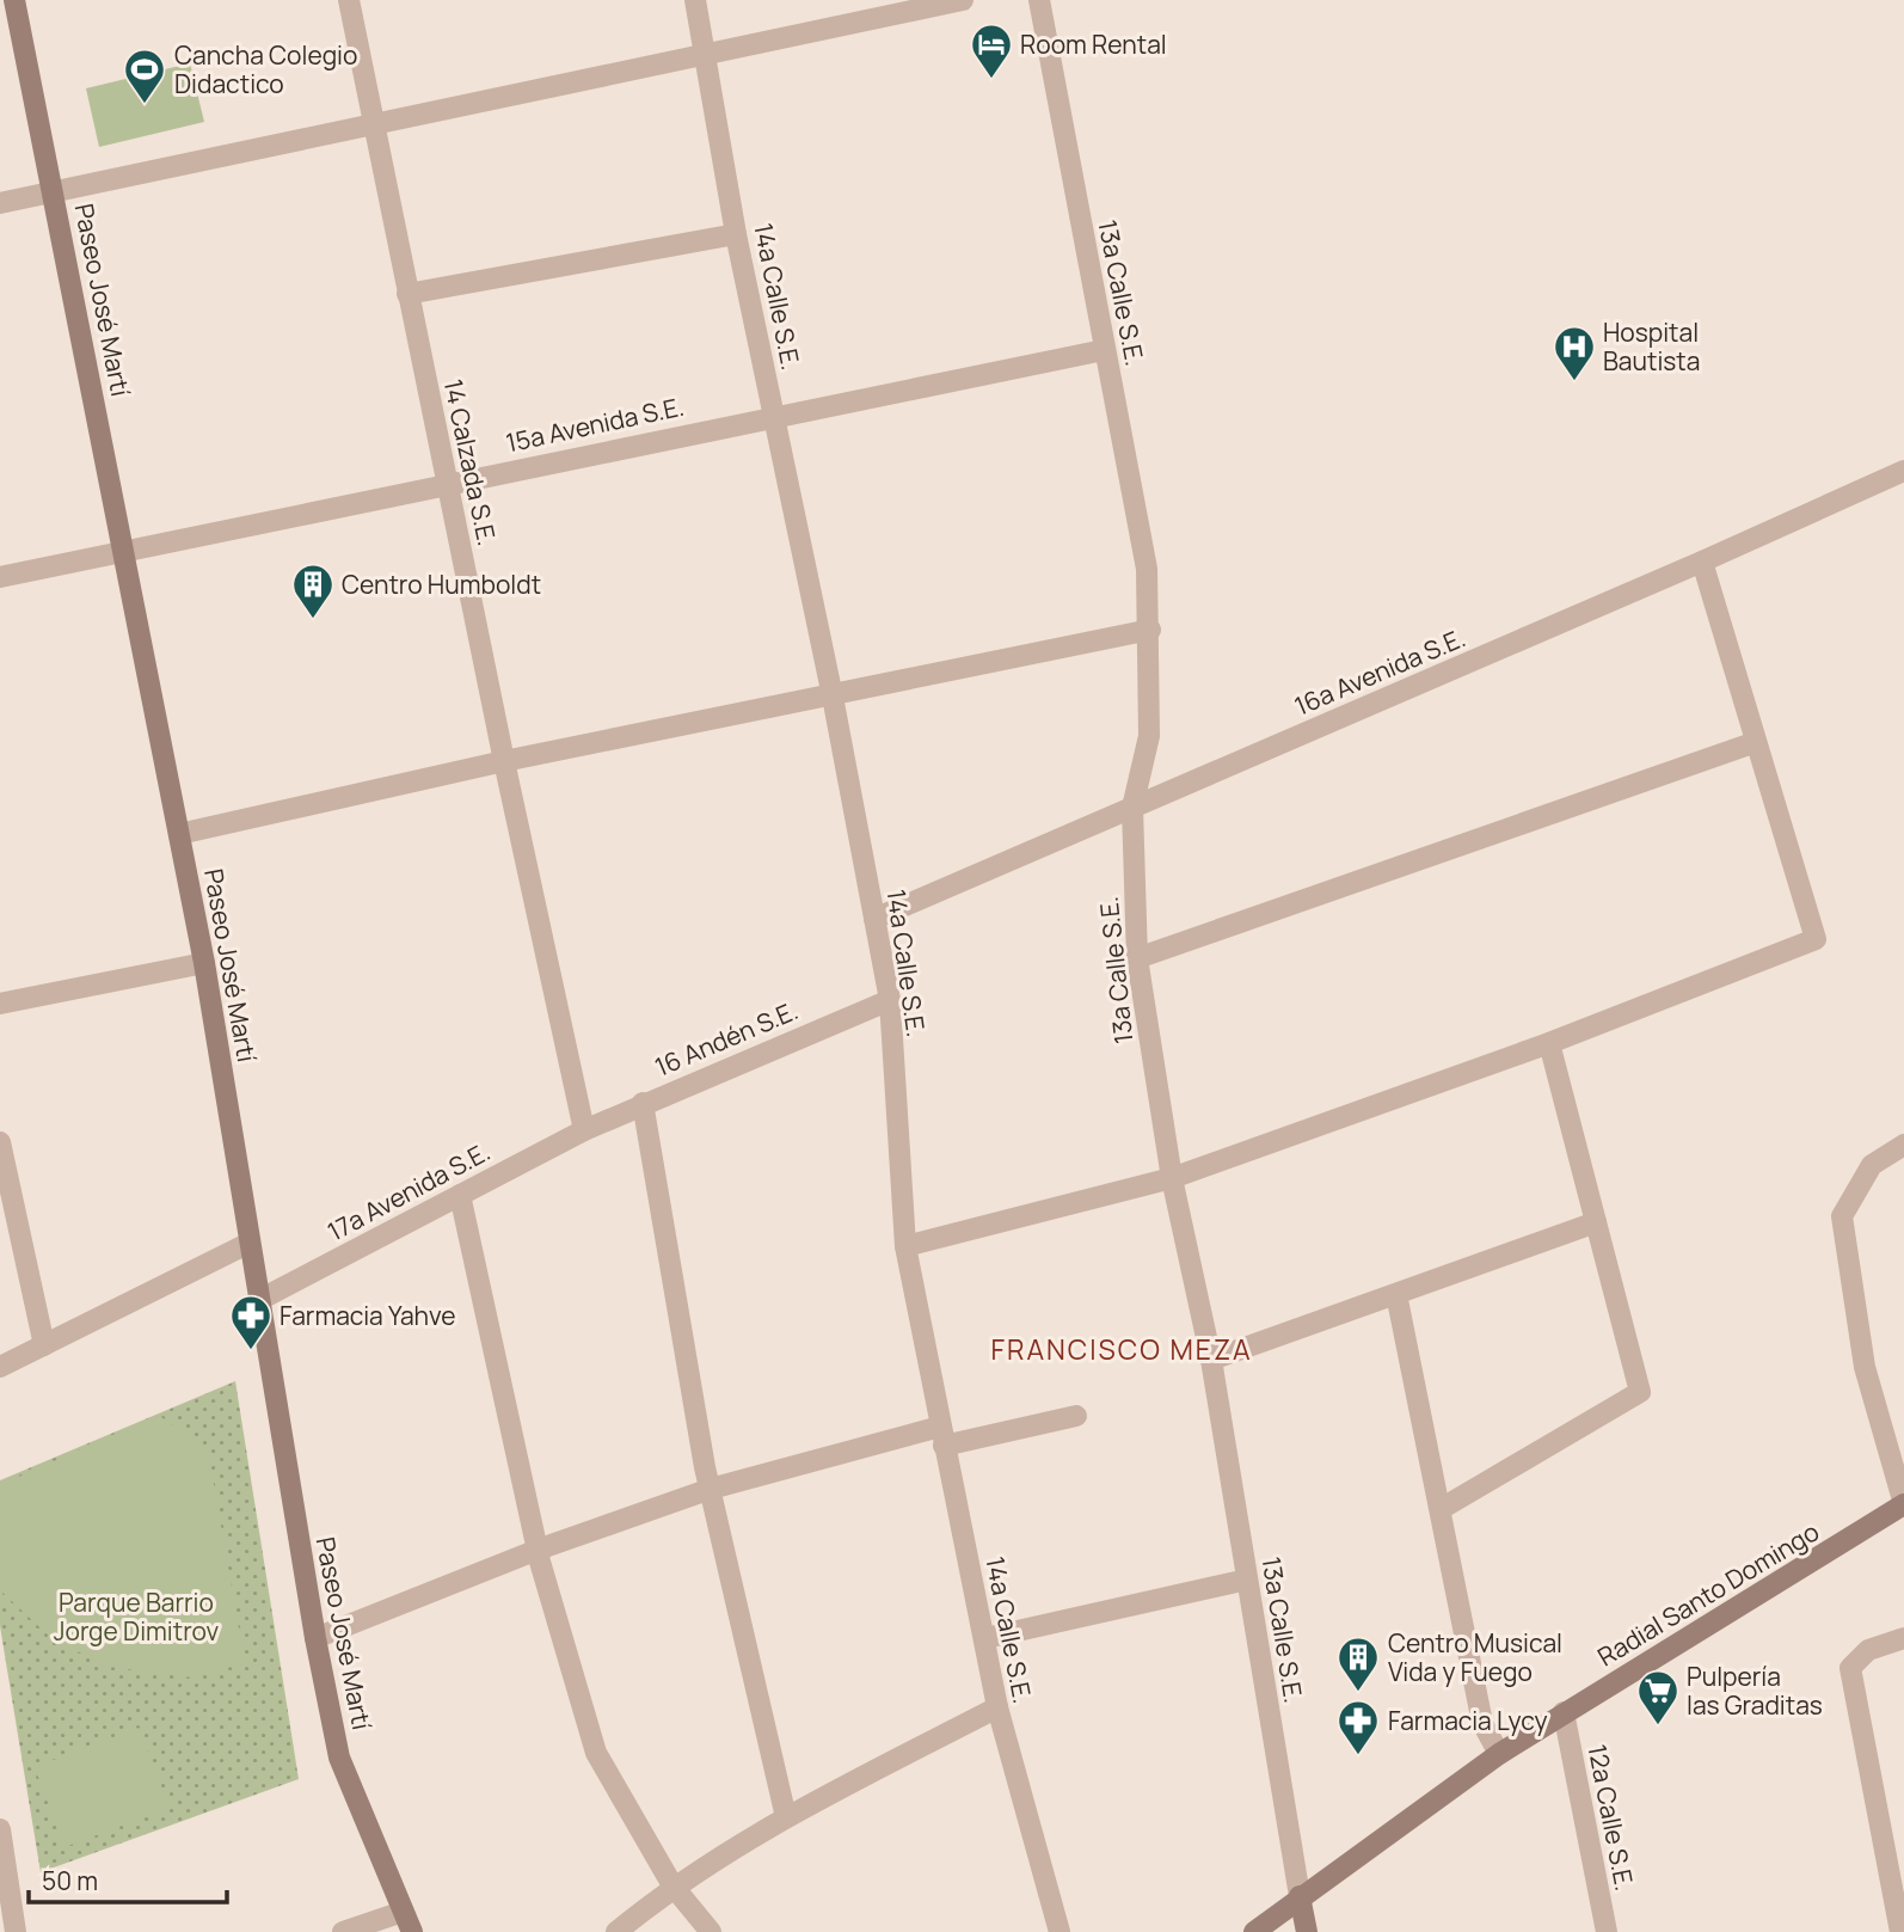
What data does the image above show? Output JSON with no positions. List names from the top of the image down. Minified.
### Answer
{"streets":{"main road":["13a Calle S.E.","Paseo José Martí","Radial Santo Domingo"],"street":["14a Calle S.E.","15a Avenida S.E.","14 Calzada S.E.","16a Avenida S.E.","16 Andén S.E.","17a Avenida S.E.","12a Calle S.E."]},"crossings":[["13a Calle S.E.","15a Avenida S.E."],["13a Calle S.E.","16a Avenida S.E."],["13a Calle S.E.","Radial Santo Domingo"],["14a Calle S.E.","15a Avenida S.E."],["14a Calle S.E.","16a Avenida S.E."],["14a Calle S.E.","16 Andén S.E."],["Paseo José Martí","15a Avenida S.E."],["Paseo José Martí","17a Avenida S.E."],["15a Avenida S.E.","14 Calzada S.E."],["14 Calzada S.E.","16 Andén S.E."],["14 Calzada S.E.","17a Avenida S.E."],["16 Andén S.E.","17a Avenida S.E."],["Radial Santo Domingo","12a Calle S.E."]],"districts":["FRANCISCO MEZA"],"parks":["Parque Barrio Jorge Dimitrov"],"places":{"hotel":["Room Rental"],"sports":["Cancha Colegio Didactico"],"hospital":["Hospital Bautista"],"building":["Centro Humboldt","Centro Musical Vida y Fuego"],"pharmacy":["Farmacia Yahve","Farmacia Lycy"],"supermarket":["Pulpería las Graditas"]},"scale_bar":"50 m"}
